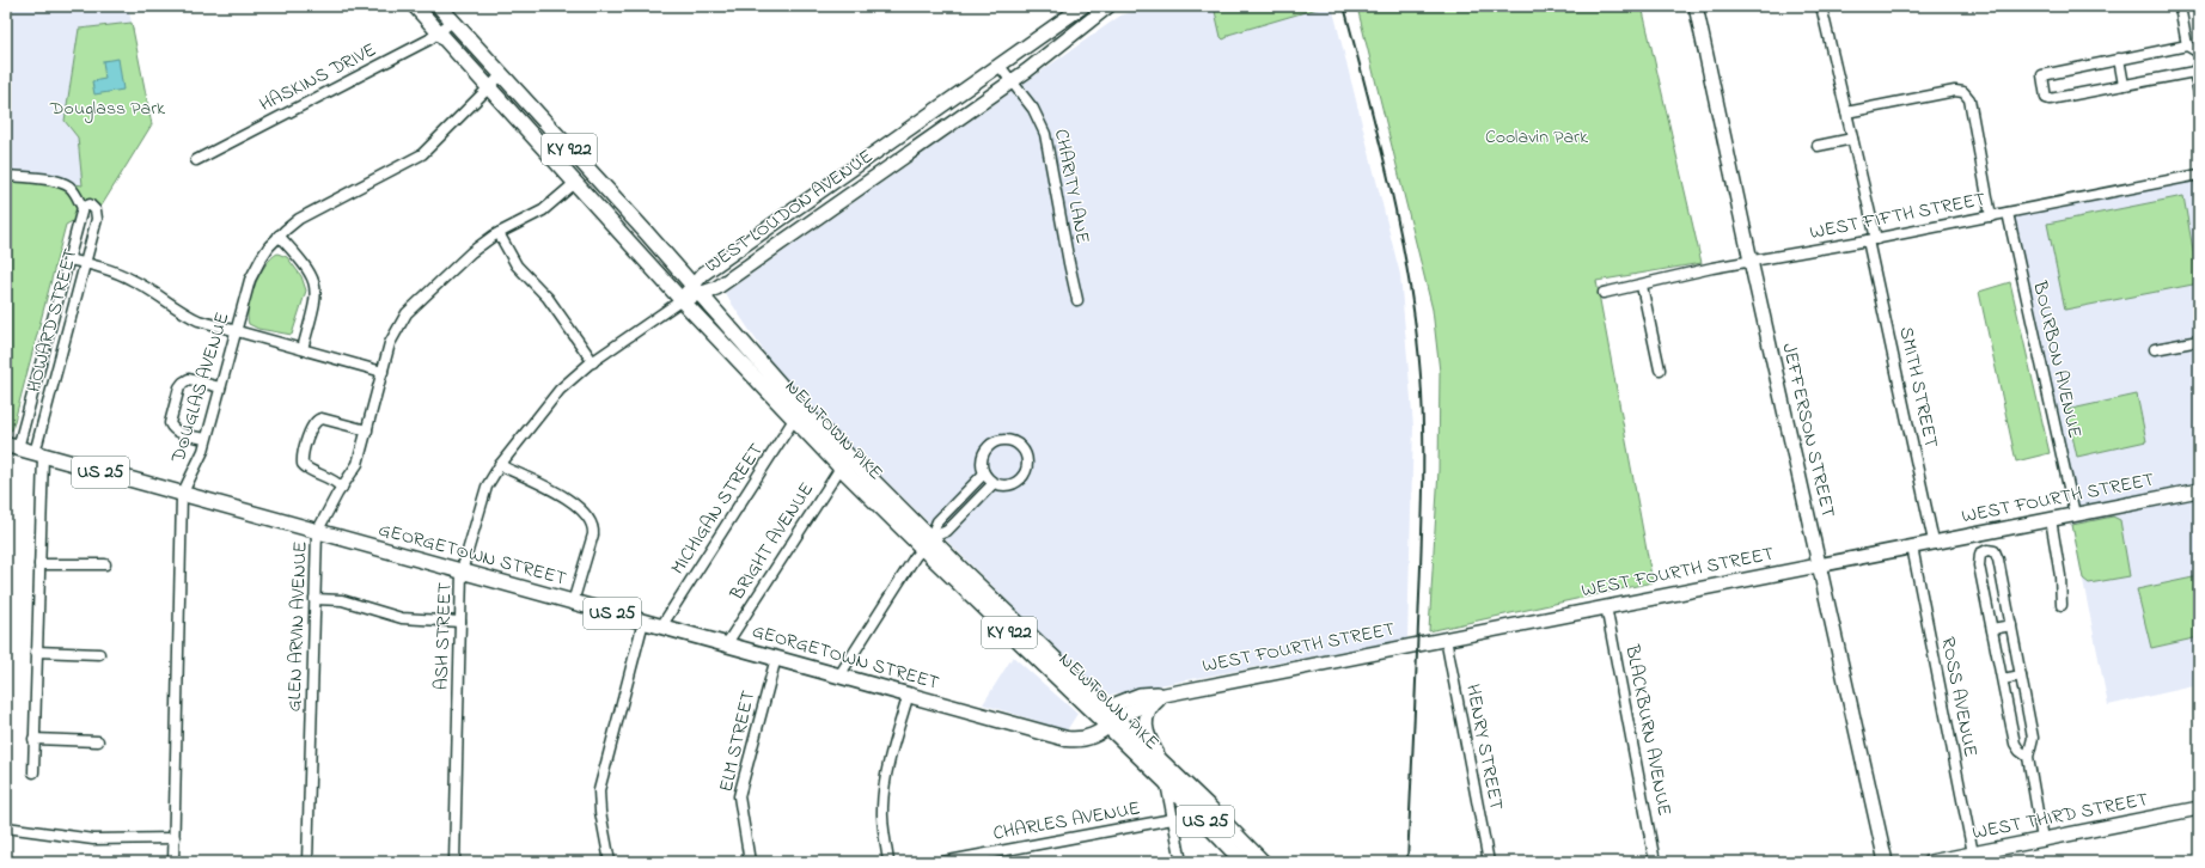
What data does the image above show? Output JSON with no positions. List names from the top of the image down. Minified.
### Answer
{"streets":{"main road":["KY 922","WEST LOUDON AVENUE","NEWTOWN PIKE","JEFFERSON STREET","US 25","WEST FOURTH STREET","GEORGETOWN STREET","WEST THIRD STREET"],"street":["HASKINS DRIVE","CHARITY LANE","WEST FIFTH STREET","HOWARD STREET","BOURBON AVENUE","DOUGLAS AVENUE","SMITH STREET","MICHIGAN STREET","BRIGHT AVENUE","GLEN ARVIN AVENUE","ASH STREET","ROSS AVENUE","BLACKBURN AVENUE","ELM STREET","HENRY STREET","CHARLES AVENUE"]},"crossings":[["HASKINS DRIVE","NEWTOWN PIKE"],["CHARITY LANE","WEST LOUDON AVENUE"],["WEST LOUDON AVENUE","NEWTOWN PIKE"],["WEST LOUDON AVENUE","ASH STREET"],["WEST FIFTH STREET","BOURBON AVENUE"],["WEST FIFTH STREET","SMITH STREET"],["WEST FIFTH STREET","JEFFERSON STREET"],["HOWARD STREET","GEORGETOWN STREET"],["BOURBON AVENUE","WEST FOURTH STREET"],["DOUGLAS AVENUE","NEWTOWN PIKE"],["DOUGLAS AVENUE","GEORGETOWN STREET"],["SMITH STREET","WEST FOURTH STREET"],["NEWTOWN PIKE","WEST FOURTH STREET"],["NEWTOWN PIKE","MICHIGAN STREET"],["NEWTOWN PIKE","BRIGHT AVENUE"],["NEWTOWN PIKE","GEORGETOWN STREET"],["NEWTOWN PIKE","GLEN ARVIN AVENUE"],["NEWTOWN PIKE","ASH STREET"],["NEWTOWN PIKE","CHARLES AVENUE"],["JEFFERSON STREET","WEST FOURTH STREET"],["WEST FOURTH STREET","GEORGETOWN STREET"],["WEST FOURTH STREET","ROSS AVENUE"],["WEST FOURTH STREET","BLACKBURN AVENUE"],["WEST FOURTH STREET","HENRY STREET"],["MICHIGAN STREET","GEORGETOWN STREET"],["BRIGHT AVENUE","GEORGETOWN STREET"],["GEORGETOWN STREET","GLEN ARVIN AVENUE"],["GEORGETOWN STREET","ASH STREET"],["GEORGETOWN STREET","ELM STREET"],["ROSS AVENUE","WEST THIRD STREET"]],"parks":["Douglass Park","Coolavin Park"]}
